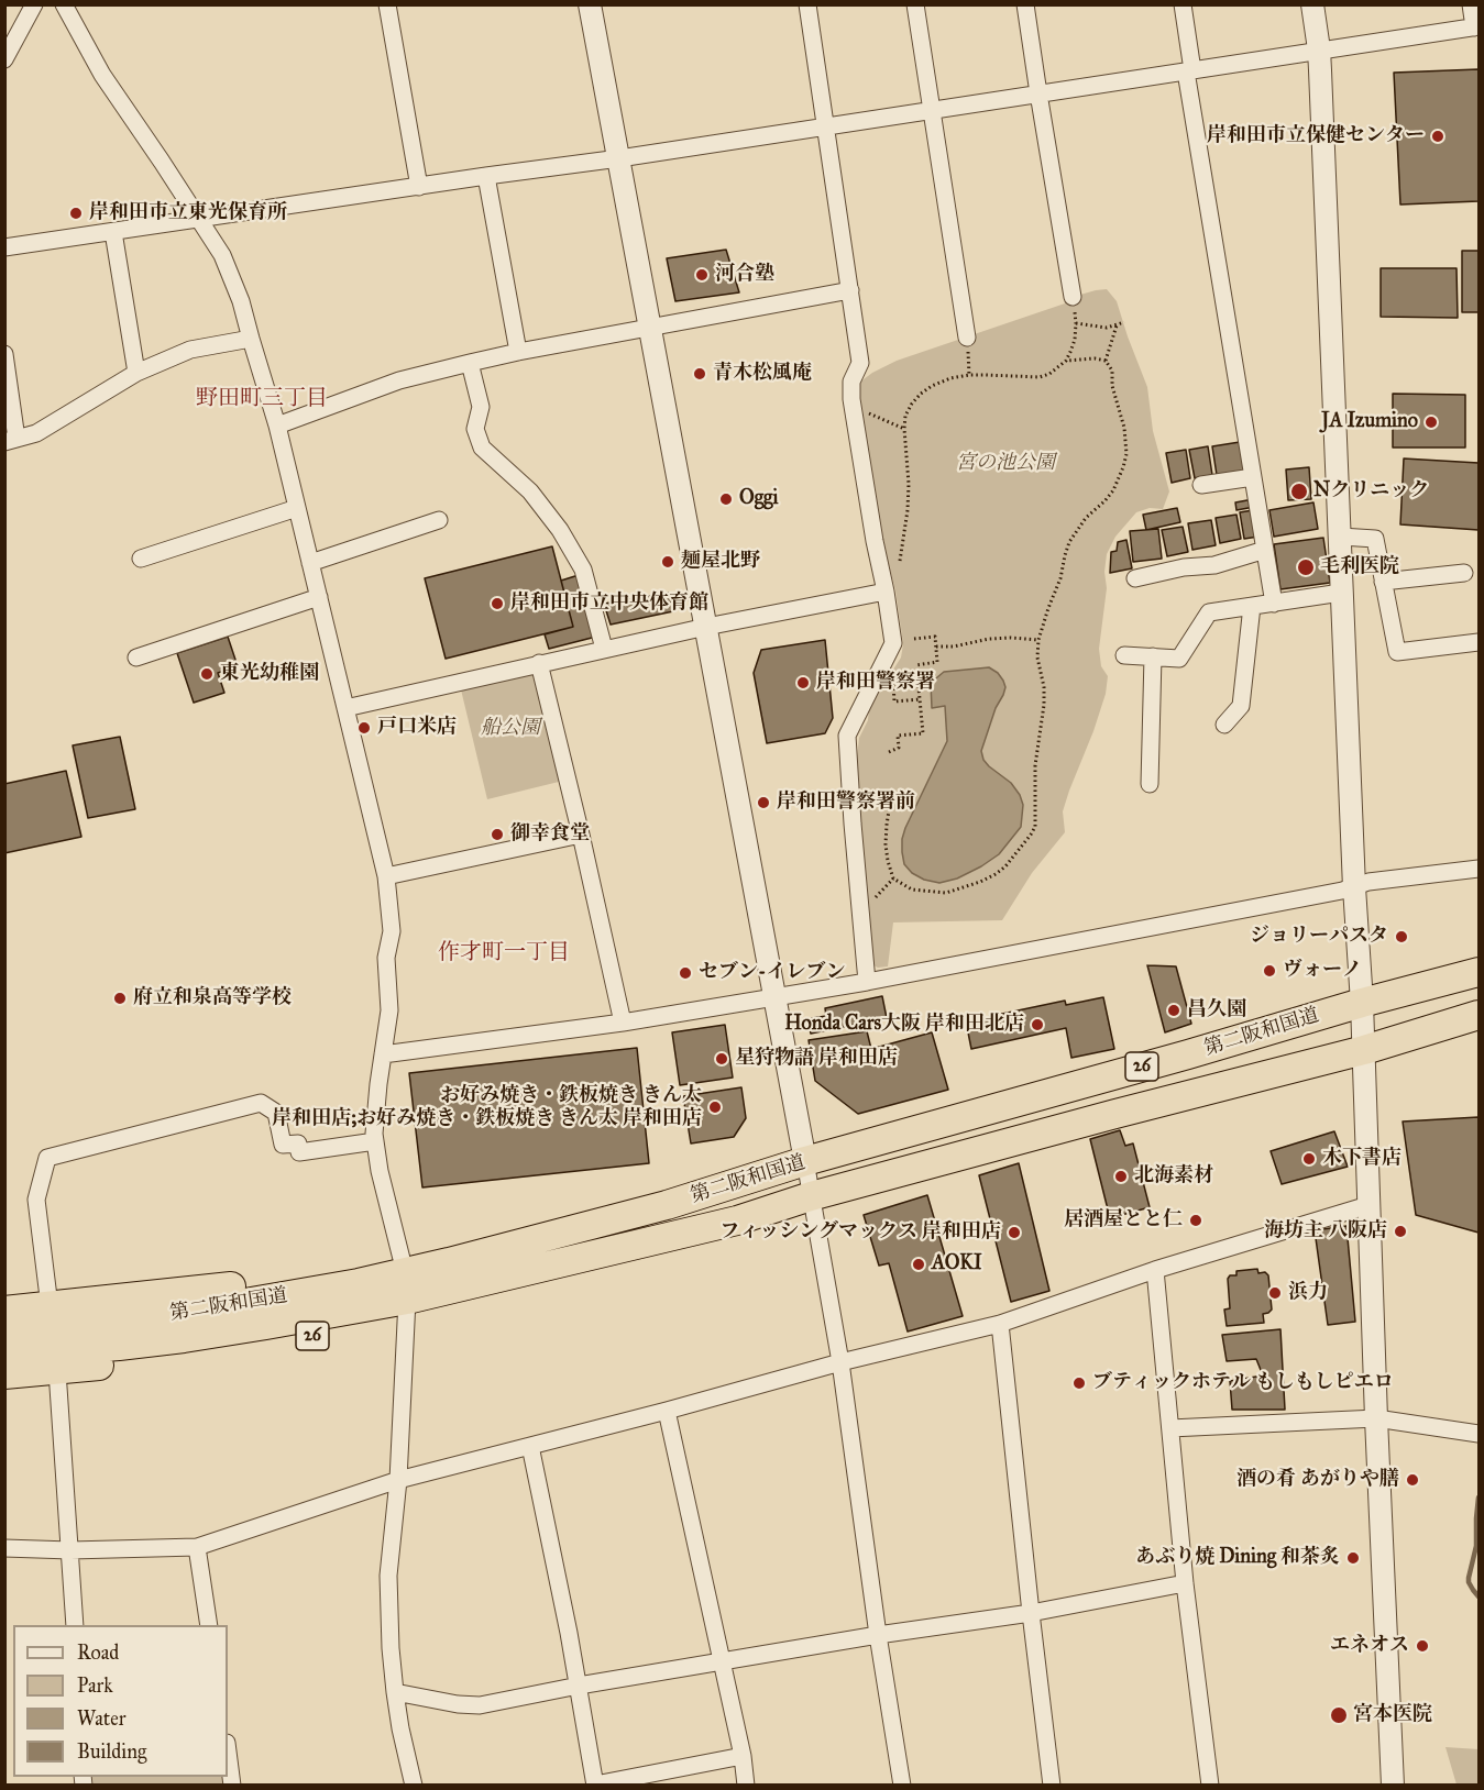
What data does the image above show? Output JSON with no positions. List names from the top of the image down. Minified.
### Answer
{"streets":{"highway":["第二阪和国道","26"]},"crossings":[["第二阪和国道","26"]],"districts":["野田町三丁目","作才町一丁目"],"parks":["宮の池公園","船公園"],"places":["岸和田市立保健センター","岸和田市立東光保育所","河合塾","青木松風庵","JA Izumino","Nクリニック","Oggi","麺屋北野","毛利医院","岸和田市立中央体育館","東光幼稚園","岸和田警察署","戸口米店","岸和田警察署前","御幸食堂","ジョリーパスタ","ヴォーノ","セブン-イレブン","府立和泉高等学校","昌久園","Honda Cars大阪 岸和田北店","星狩物語 岸和田店","お好み焼き・鉄板焼き きん太 岸和田店;お好み焼き・鉄板焼き きん太 岸和田店","木下書店","北海素材","居酒屋とと仁","海坊主 八阪店","フィッシングマックス 岸和田店","AOKI","浜力","ブティックホテル もしもしピエロ","酒の肴 あがりや膳","あぶり焼 Dining 和茶炙","エネオス","宮本医院"],"legend":["Road","Park","Water","Building"]}
